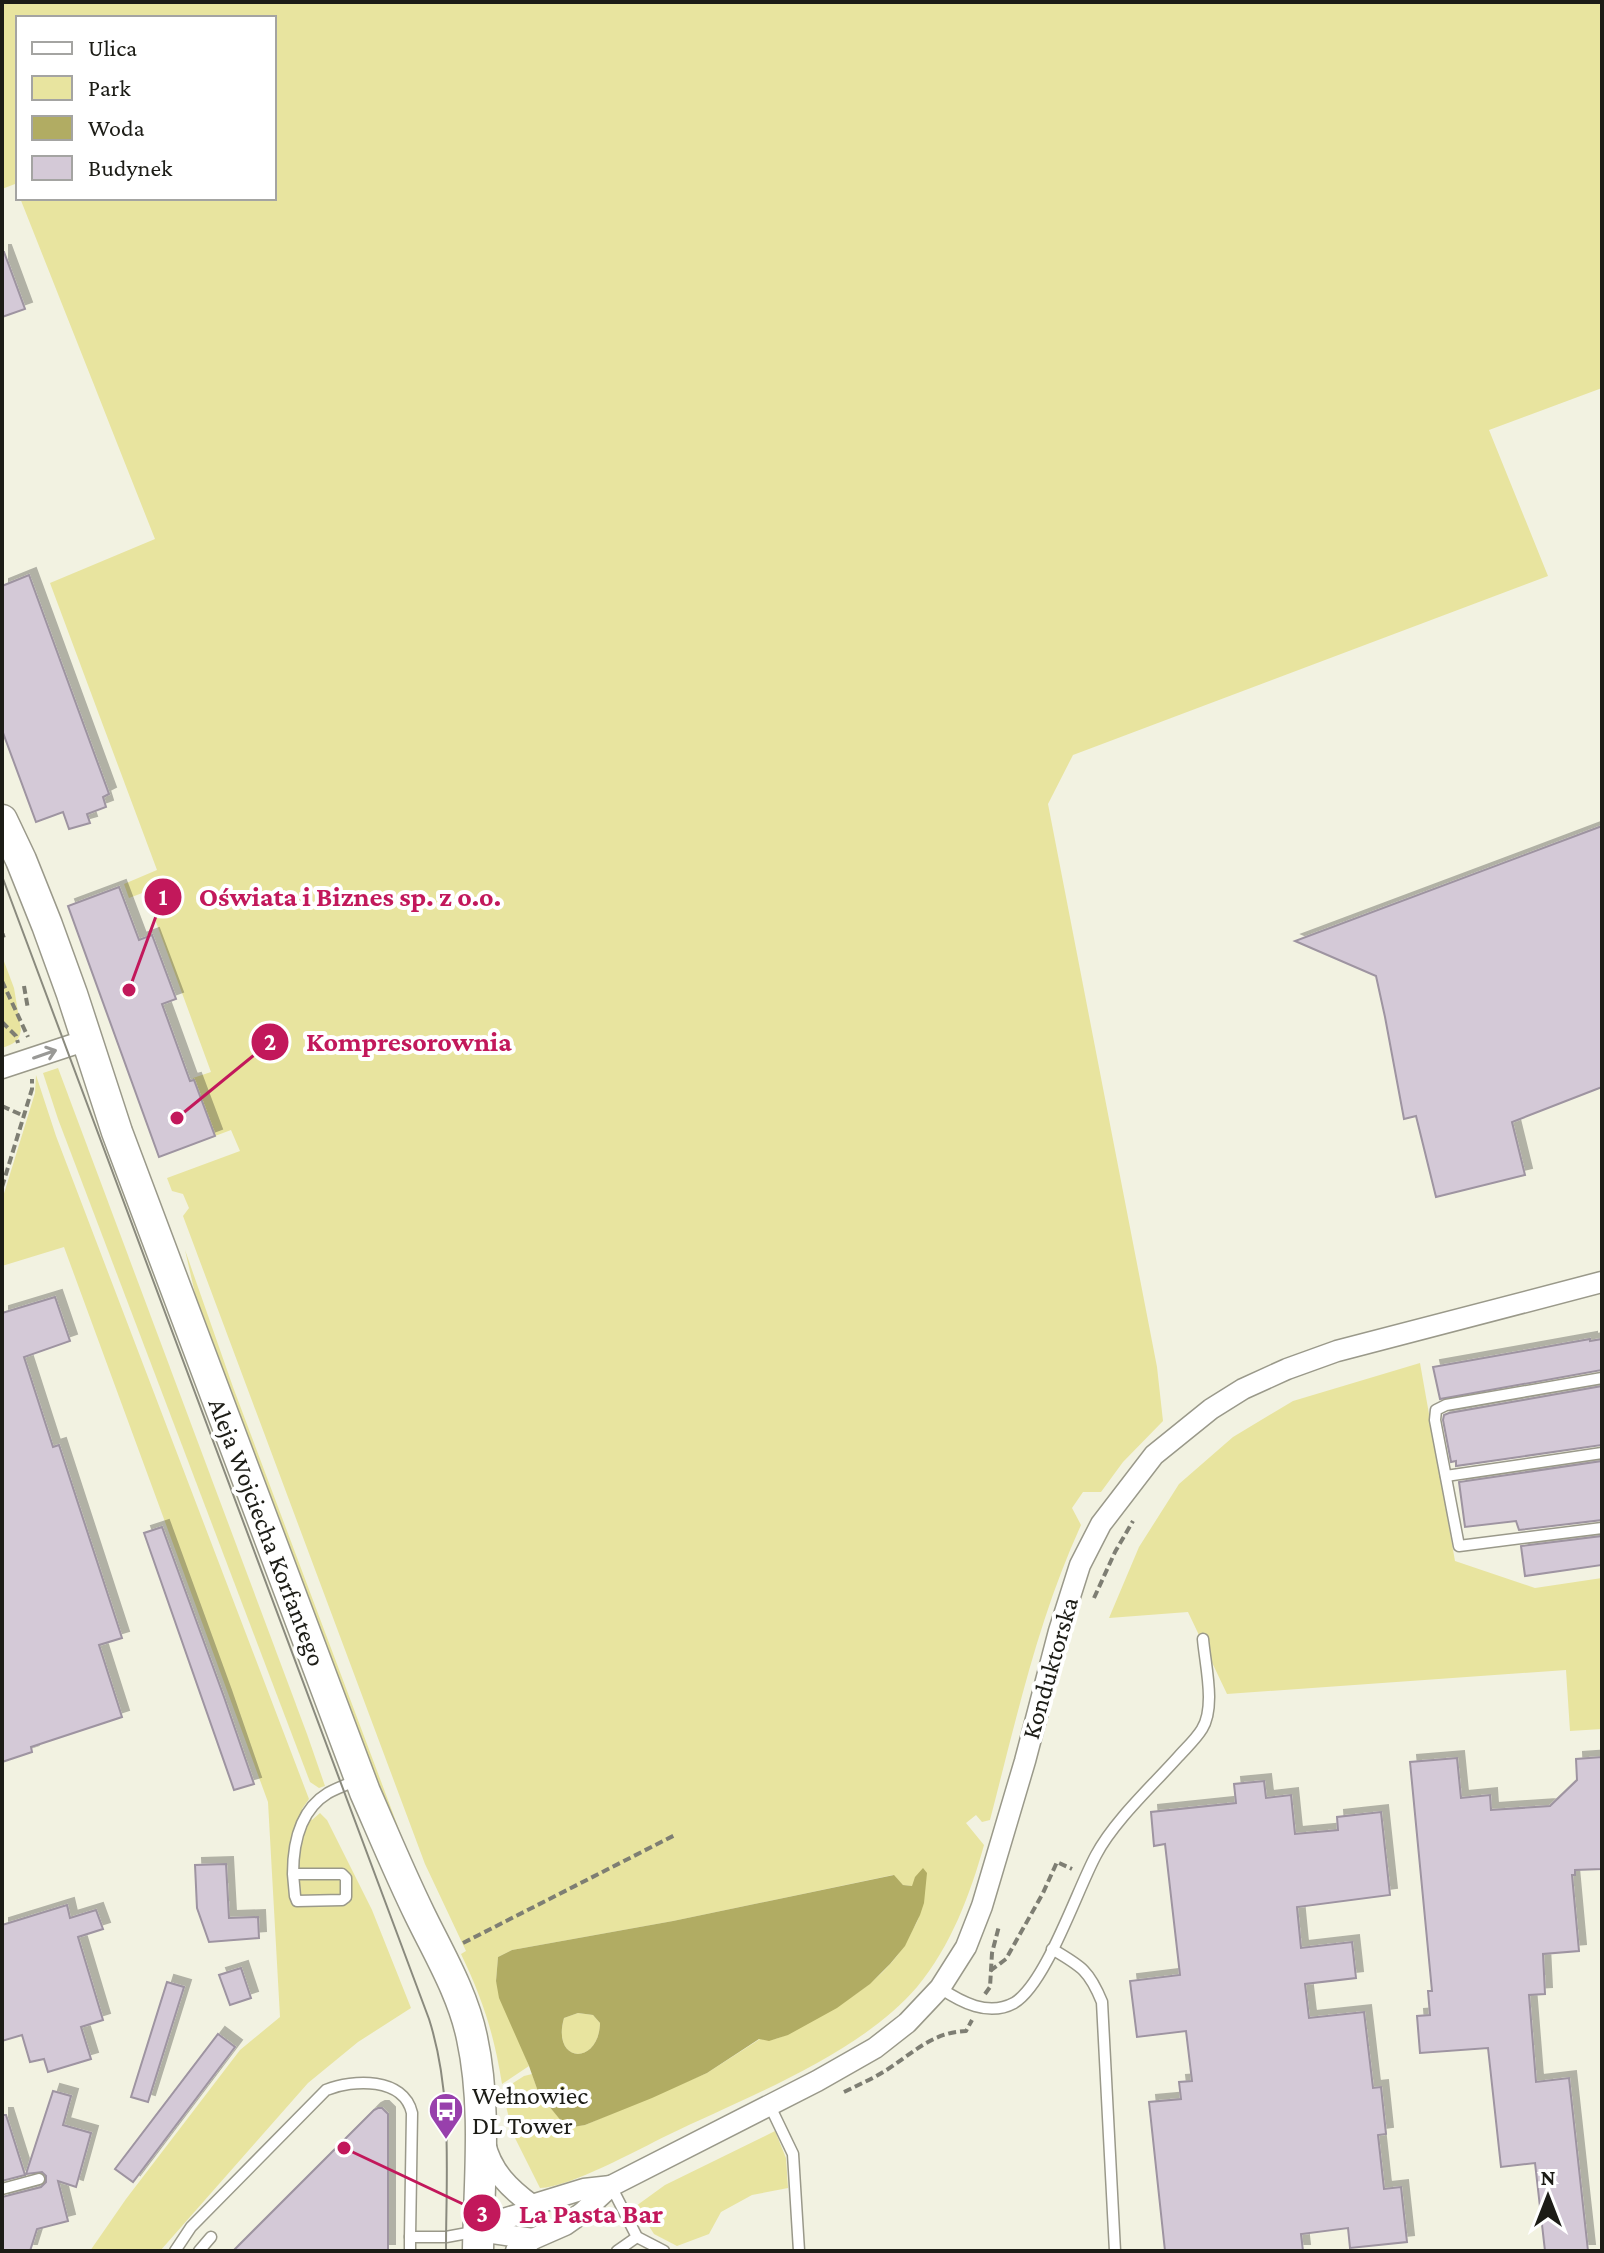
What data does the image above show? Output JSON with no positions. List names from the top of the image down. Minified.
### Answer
{"streets":{"main road":["Aleja Wojciecha Korfantego"],"street":["Konduktorska"]},"crossings":[["Aleja Wojciecha Korfantego","Konduktorska"]],"places":{"other":["Oświata i Biznes sp. z o.o.","Kompresorownia","La Pasta Bar"],"bus stop":["Wełnowiec DL Tower"]},"legend":["Ulica","Park","Woda","Budynek"],"north":"top"}
